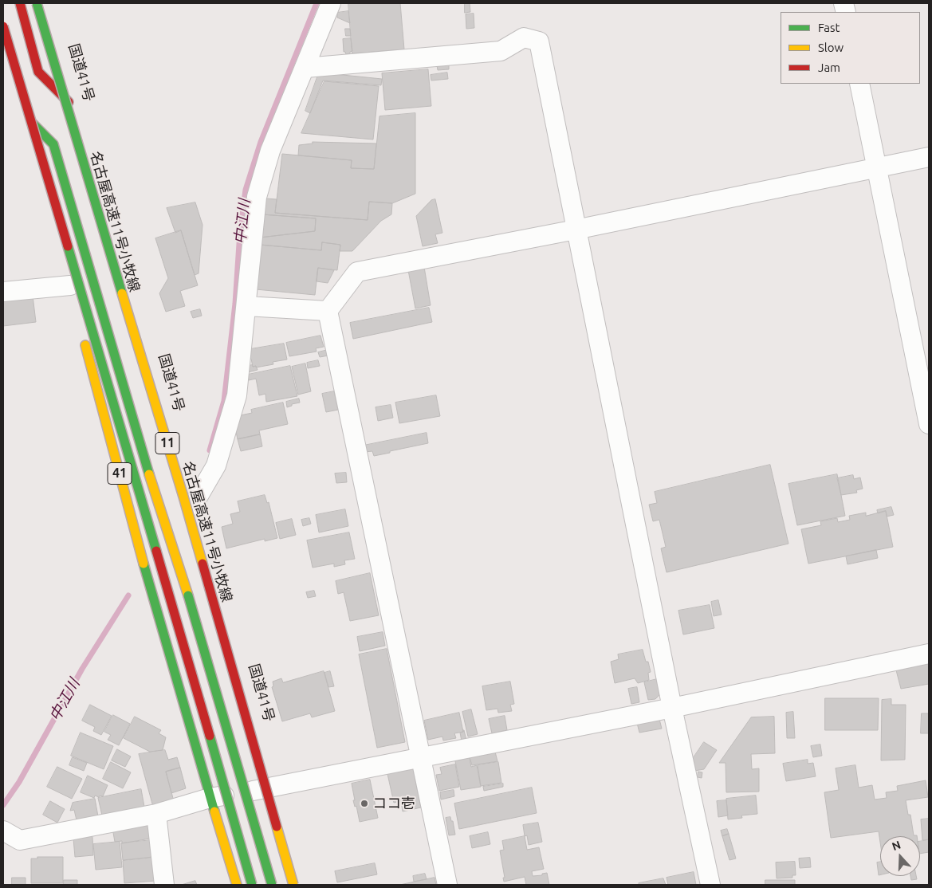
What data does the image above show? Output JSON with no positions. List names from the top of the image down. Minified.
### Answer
{"streets":{"highway":["国道41号","名古屋高速11号小牧線","11","41"]},"water":["中江川"],"places":["ココ壱"],"legend":["Fast","Slow","Jam"],"north":"top"}
